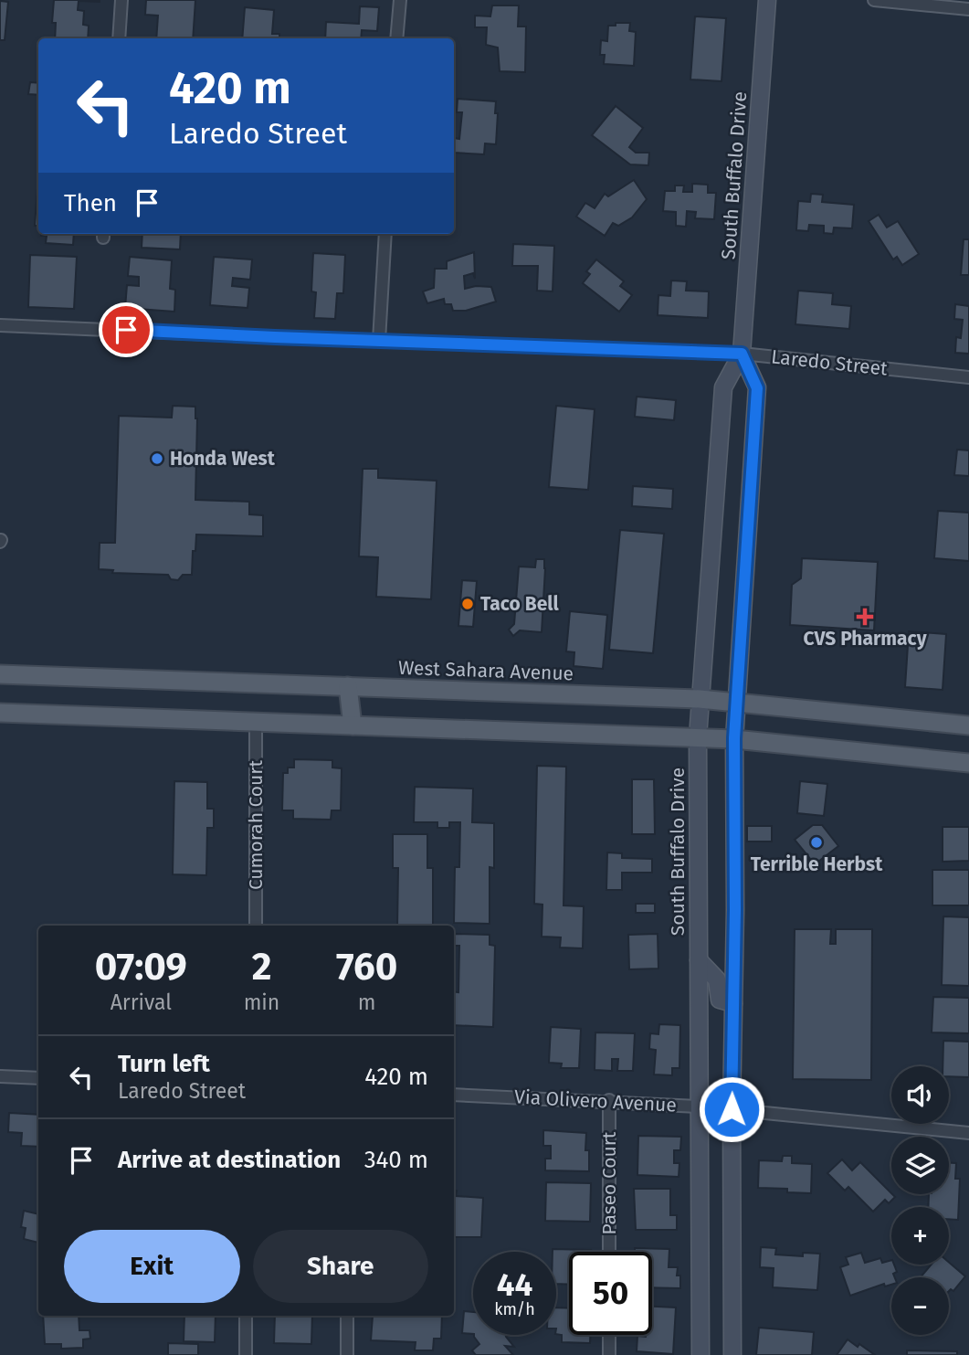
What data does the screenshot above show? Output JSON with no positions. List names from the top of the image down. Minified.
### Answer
{"streets":{"main road":["South Buffalo Drive","West Sahara Avenue"],"street":["Laredo Street","Cumorah Court","Via Olivero Avenue","Paseo Court"]},"crossings":[["South Buffalo Drive","Laredo Street"],["South Buffalo Drive","West Sahara Avenue"],["South Buffalo Drive","Via Olivero Avenue"],["Via Olivero Avenue","Paseo Court"]],"places":{"other":["Honda West","Taco Bell","Terrible Herbst"],"health":["CVS Pharmacy"]},"page":{"turn":["420 m","Laredo Street"],"then":"Then","eta":["07:09","Arrival","2","min","760","m"],"list":[{"name":"Turn left","note":"Laredo Street","value":"420 m"},{"name":"Arrive at destination","value":"340 m"}],"map_buttons":["+","−"],"buttons":["Exit","Share"],"speed":"44 km/h","limit":"50"}}
